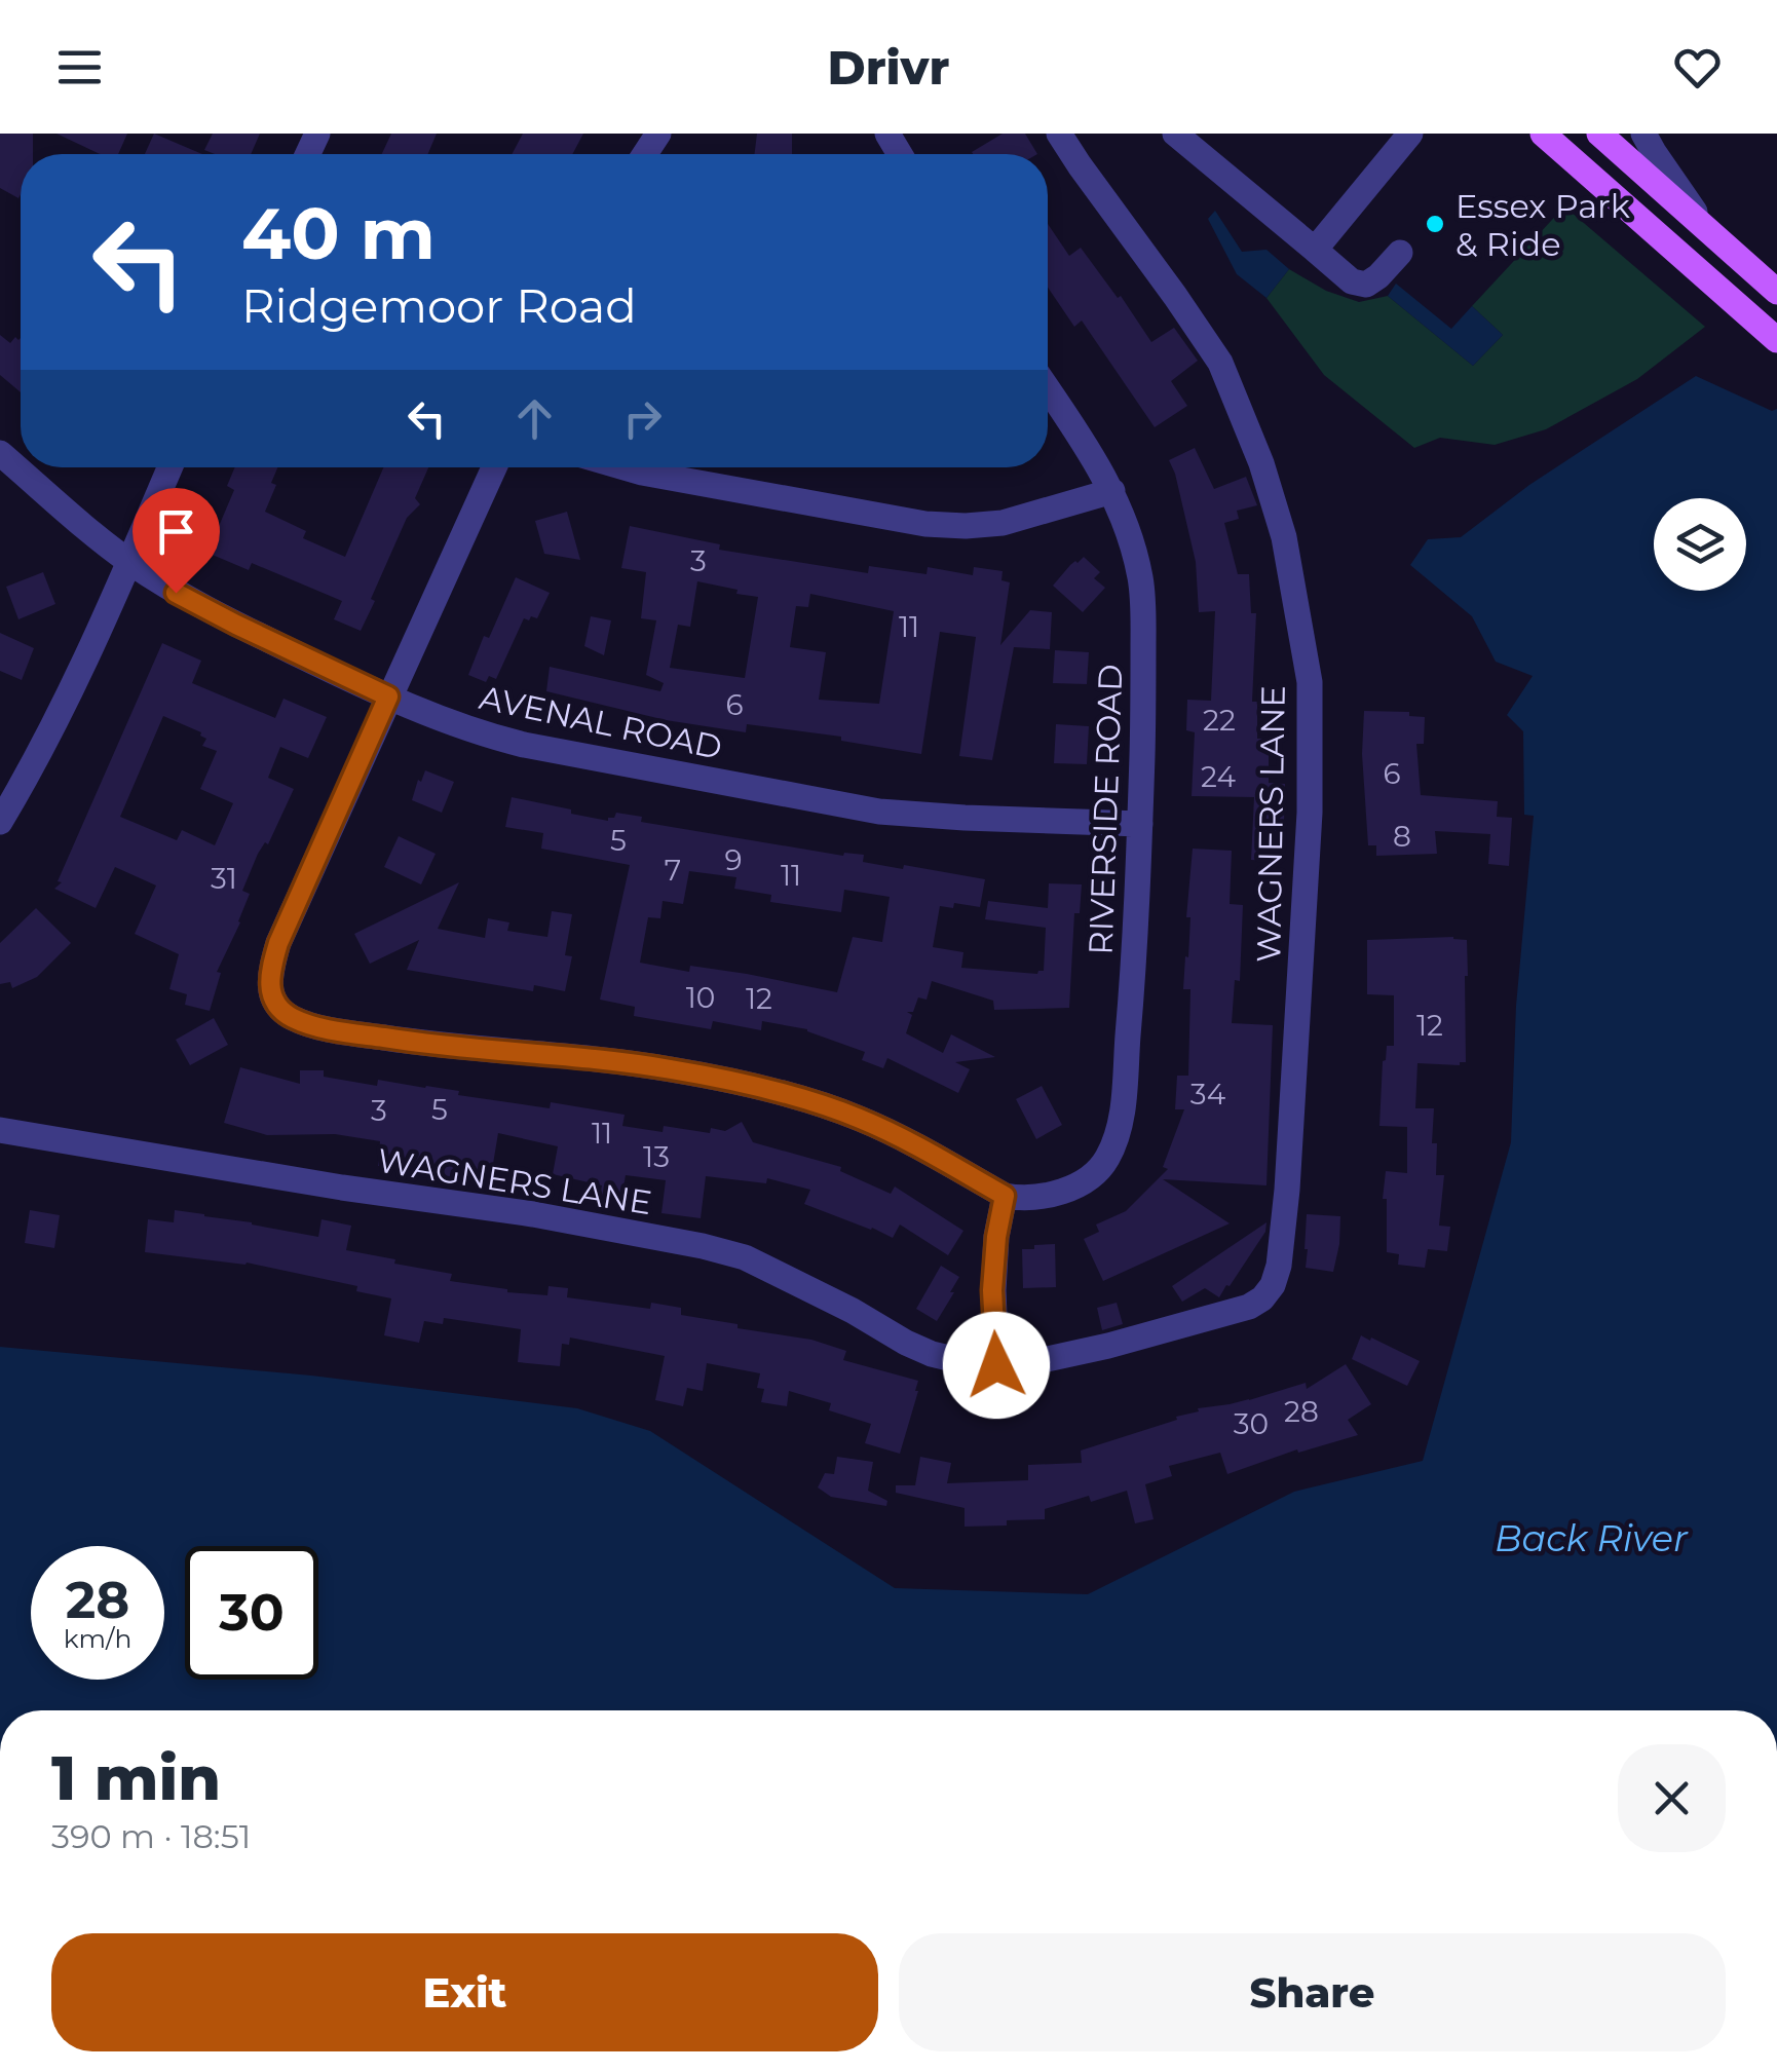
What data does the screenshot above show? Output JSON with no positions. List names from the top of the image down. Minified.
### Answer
{"streets":{"street":["AVENAL ROAD","RIVERSIDE ROAD","WAGNERS LANE"]},"crossings":[["AVENAL ROAD","RIVERSIDE ROAD"]],"water":["Back River"],"places":["Essex Park & Ride"],"house_numbers":["3","11","6","22","6","24","8","5","9","7","11","31","10","12","12","34","5","3","11","13","28","30"],"page":{"header":"Drivr","turn":["40 m","Ridgemoor Road"],"speed":"28 km/h","limit":"30","heading":["1 min","390 m · 18:51"],"buttons":["Exit","Share"]}}
